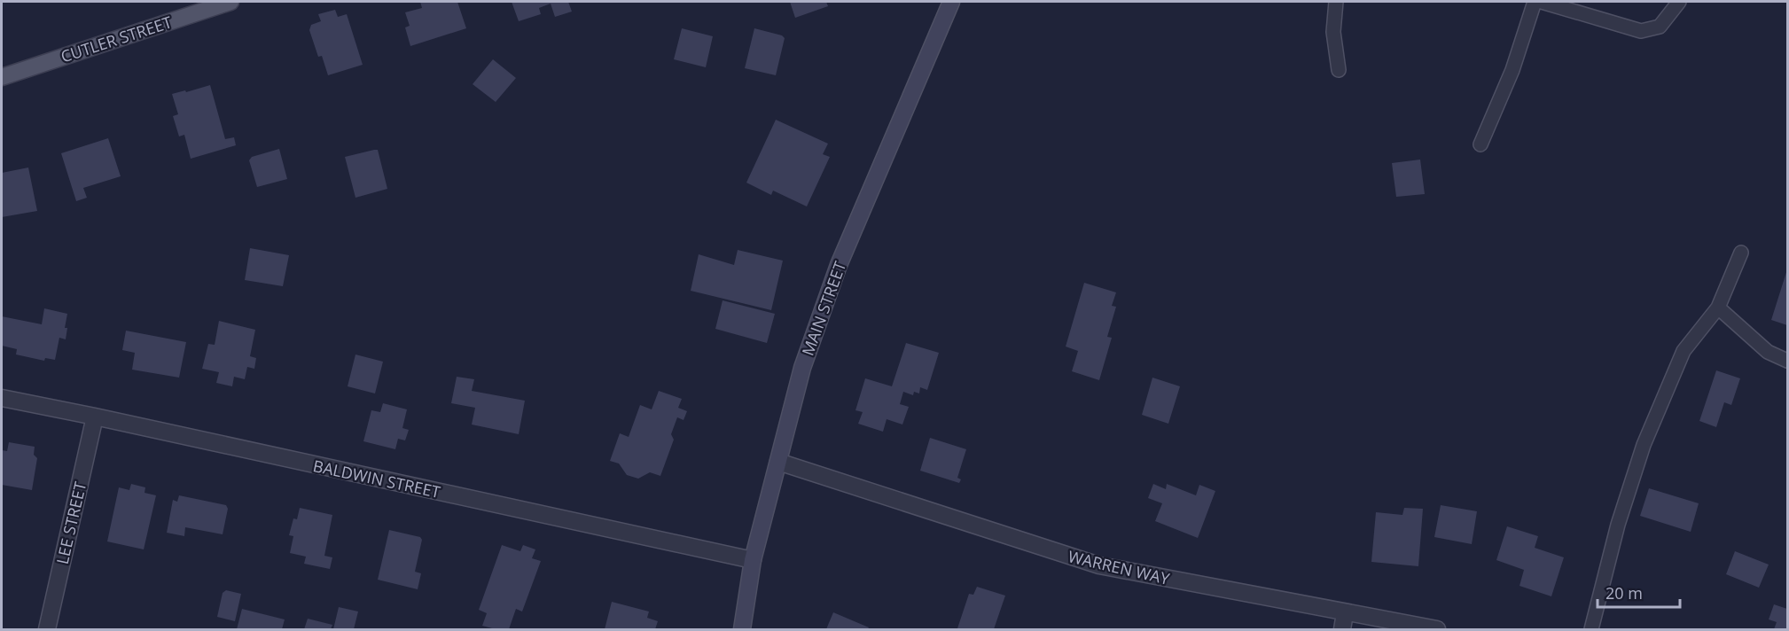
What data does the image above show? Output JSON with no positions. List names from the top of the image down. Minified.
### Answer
{"streets":{"main road":["CUTLER STREET","MAIN STREET"],"street":["BALDWIN STREET","LEE STREET","WARREN WAY"]},"crossings":[["MAIN STREET","BALDWIN STREET"],["MAIN STREET","WARREN WAY"],["BALDWIN STREET","LEE STREET"]],"scale_bar":"20 m"}
